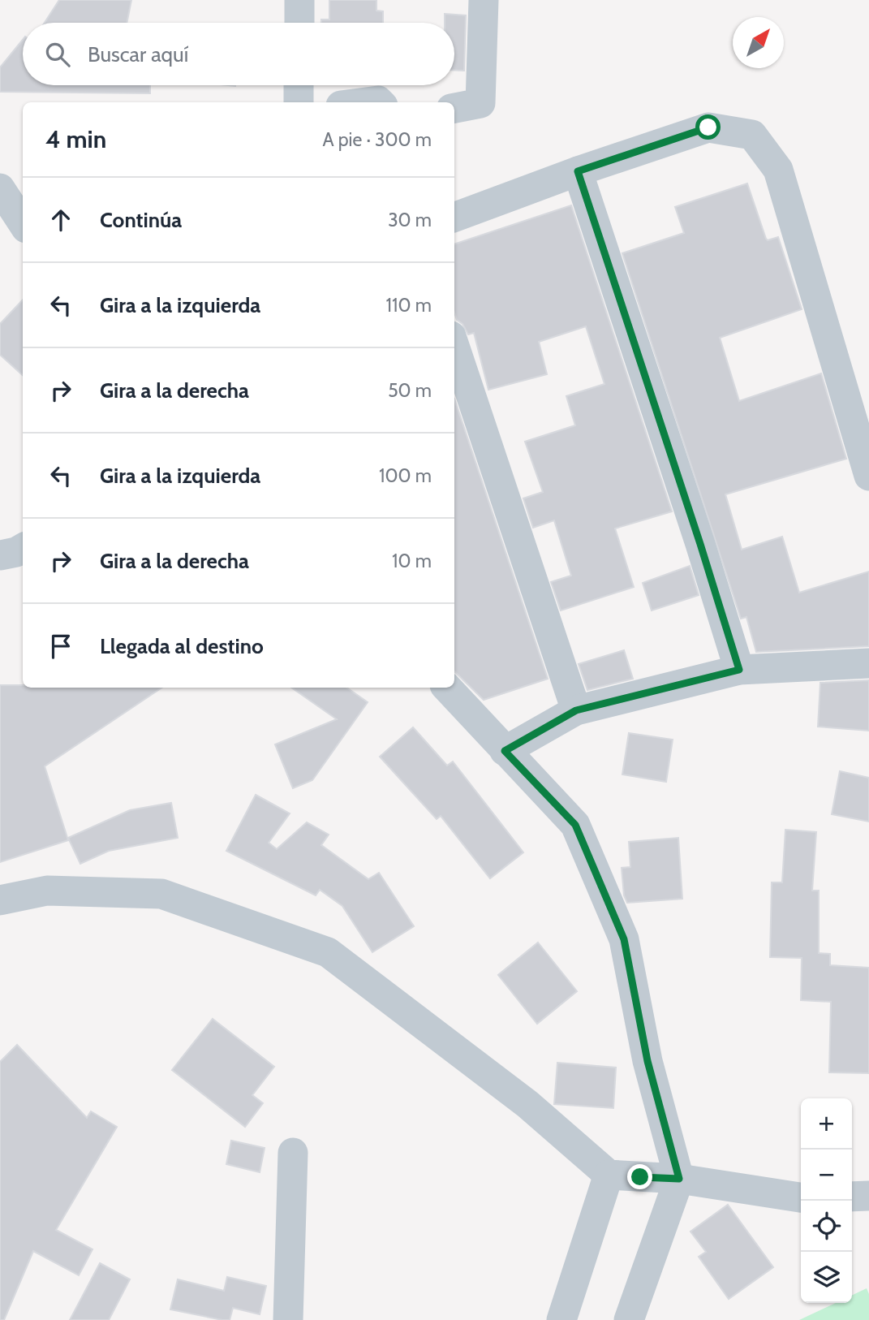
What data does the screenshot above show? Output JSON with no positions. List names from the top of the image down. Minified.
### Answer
{"north":"top right","page":{"search":"Buscar aquí","heading":["4 min","A pie · 300 m"],"list":[["Continúa","30 m"],["Gira a la izquierda","110 m"],["Gira a la derecha","50 m"],["Gira a la izquierda","100 m"],["Gira a la derecha","10 m"],"Llegada al destino"],"map_buttons":["+","−"]}}
